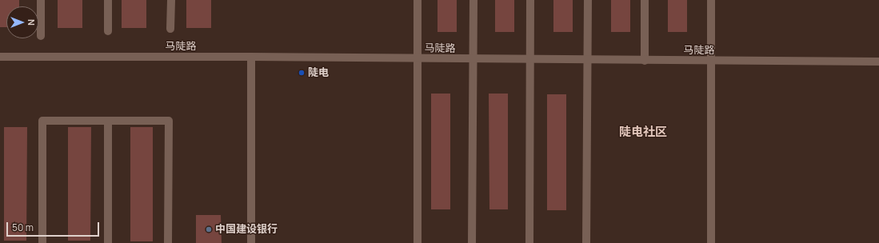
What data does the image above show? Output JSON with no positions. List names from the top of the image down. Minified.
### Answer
{"streets":{"street":["马陡路"]},"districts":["陡电社区"],"places":["陡电","中国建设银行"],"scale_bar":"50 m","north":"right"}
